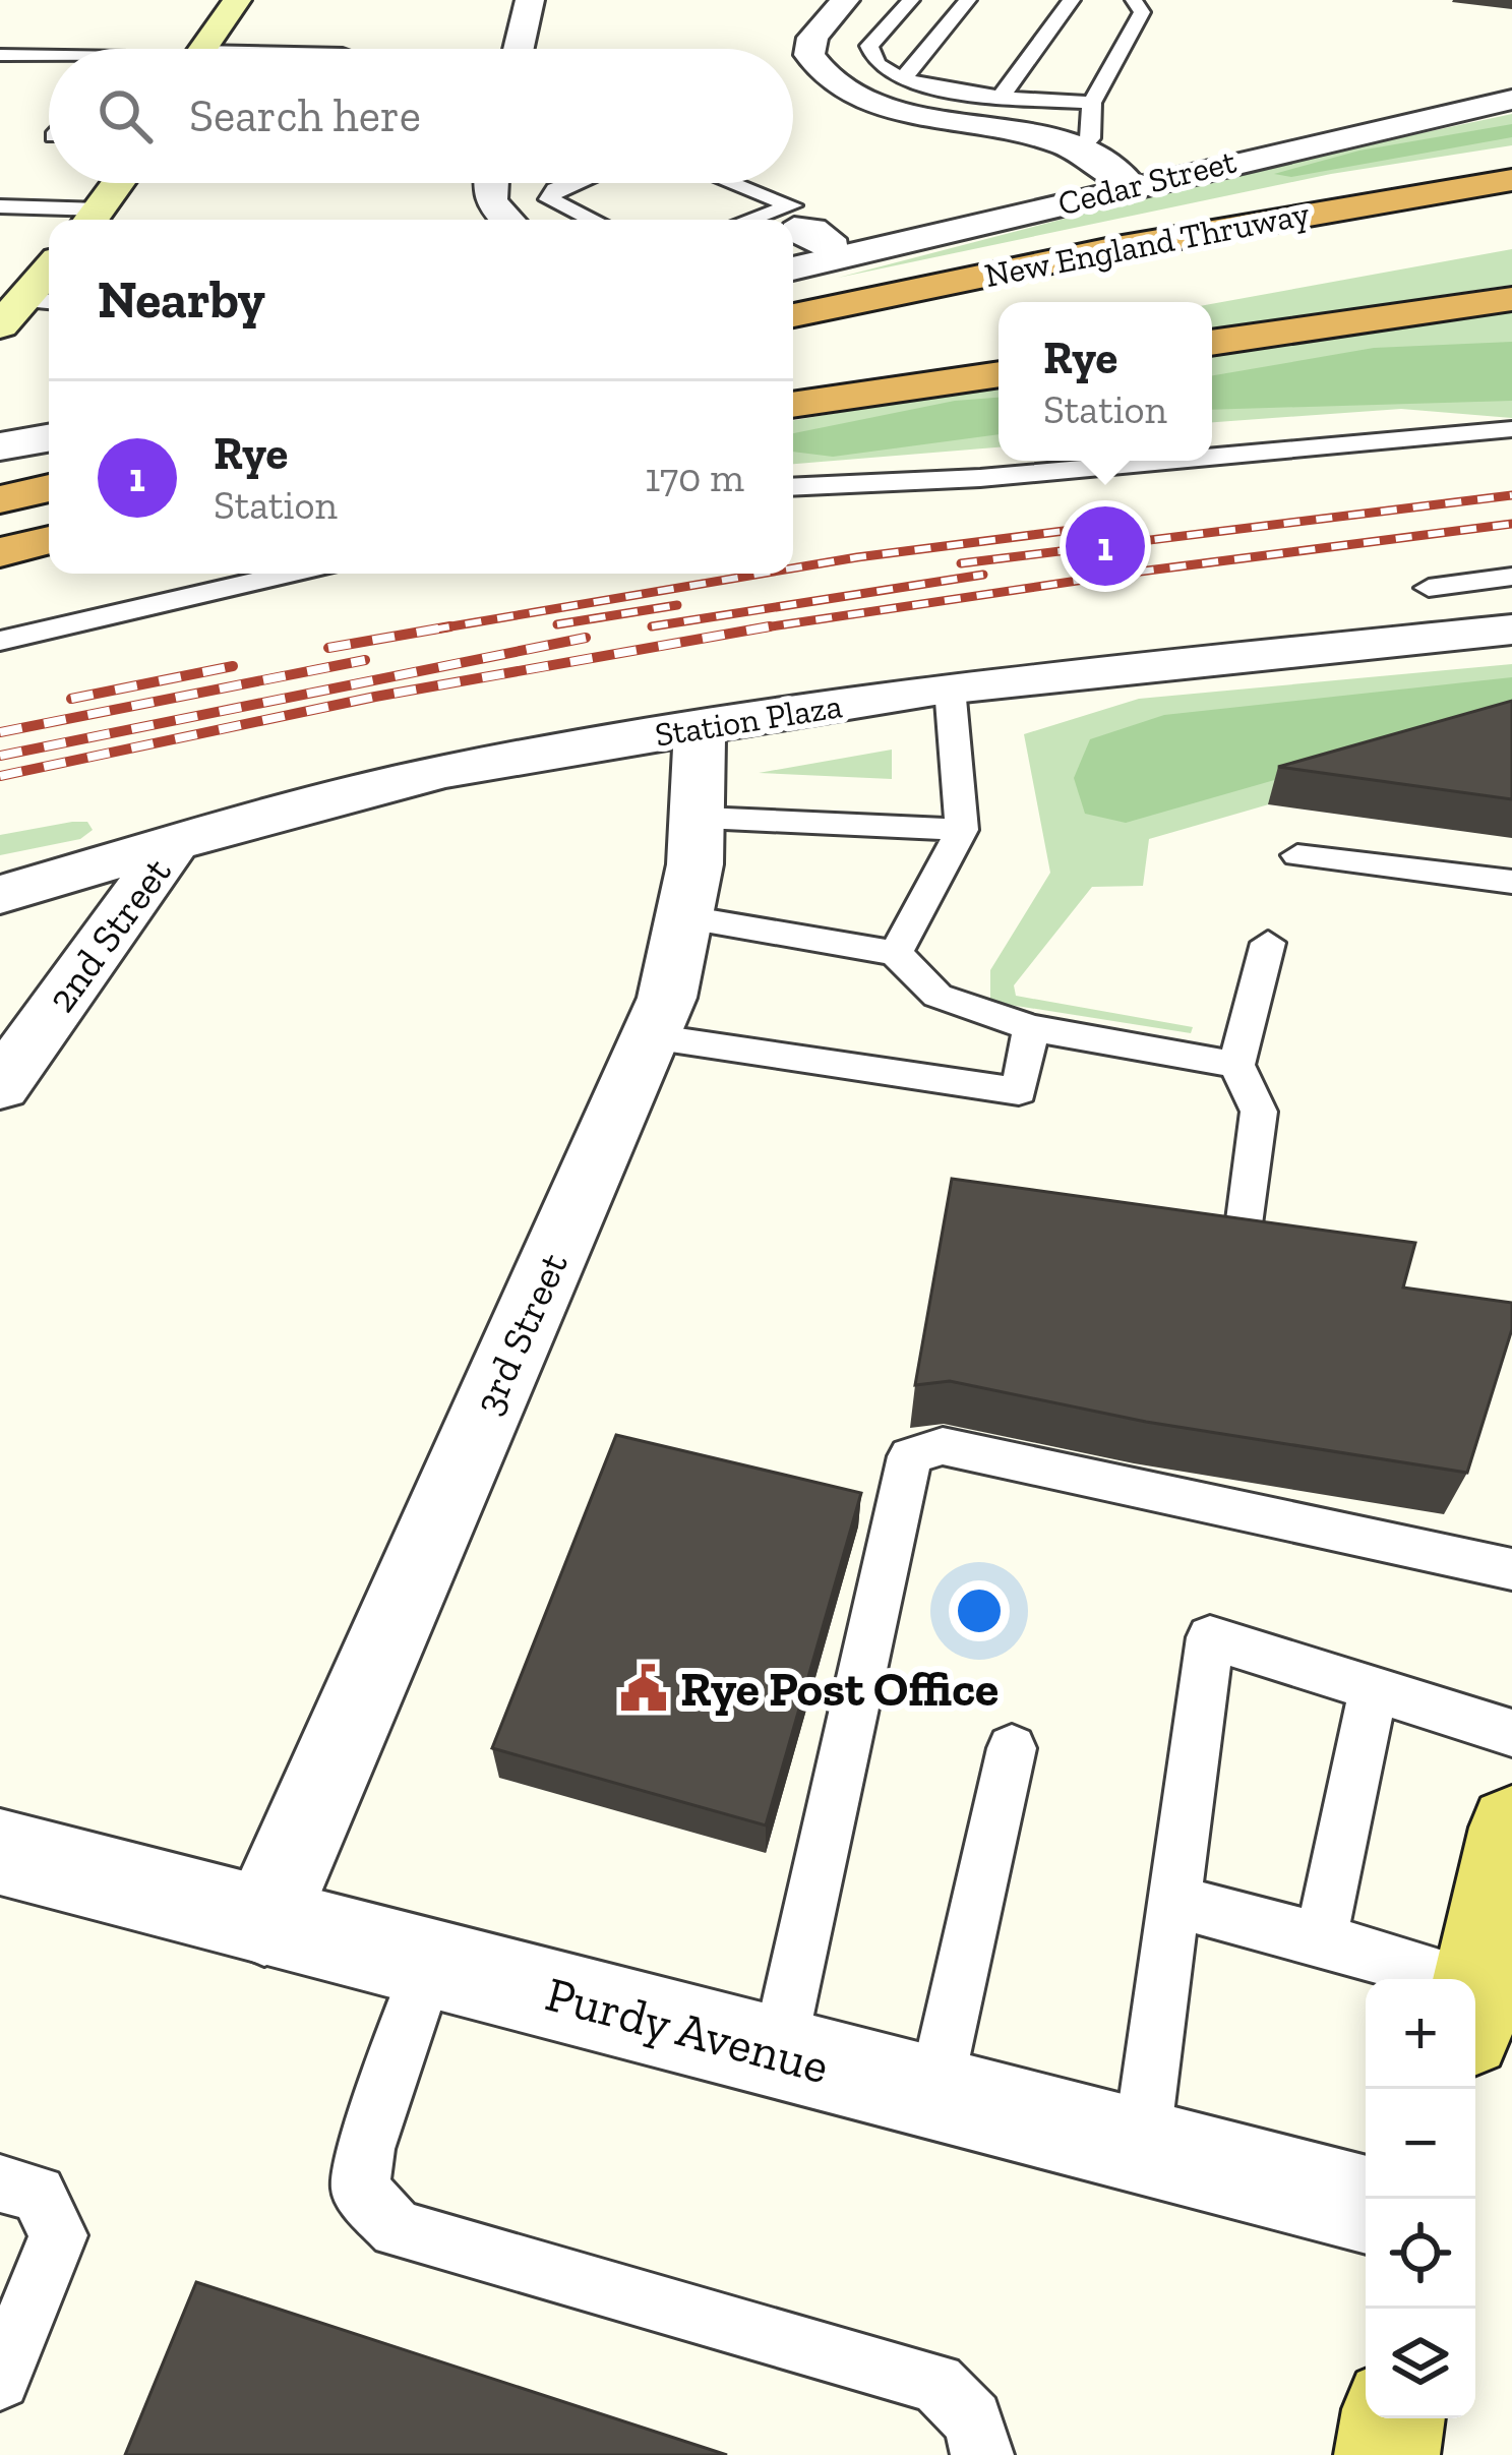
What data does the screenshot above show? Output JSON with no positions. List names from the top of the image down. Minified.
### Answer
{"streets":{"highway":["New England Thruway"],"street":["Cedar Street","Station Plaza","2nd Street","3rd Street","Purdy Avenue"]},"crossings":[["Station Plaza","2nd Street"],["Station Plaza","3rd Street"],["3rd Street","Purdy Avenue"]],"places":{"public building":["Rye Post Office"]},"page":{"search":"Search here","heading":"Nearby","popup":["Rye","Station"],"list":[{"mark":"1","name":"Rye","note":"Station","value":"170 m"}],"pins":"1","map_buttons":["+","−"]}}
